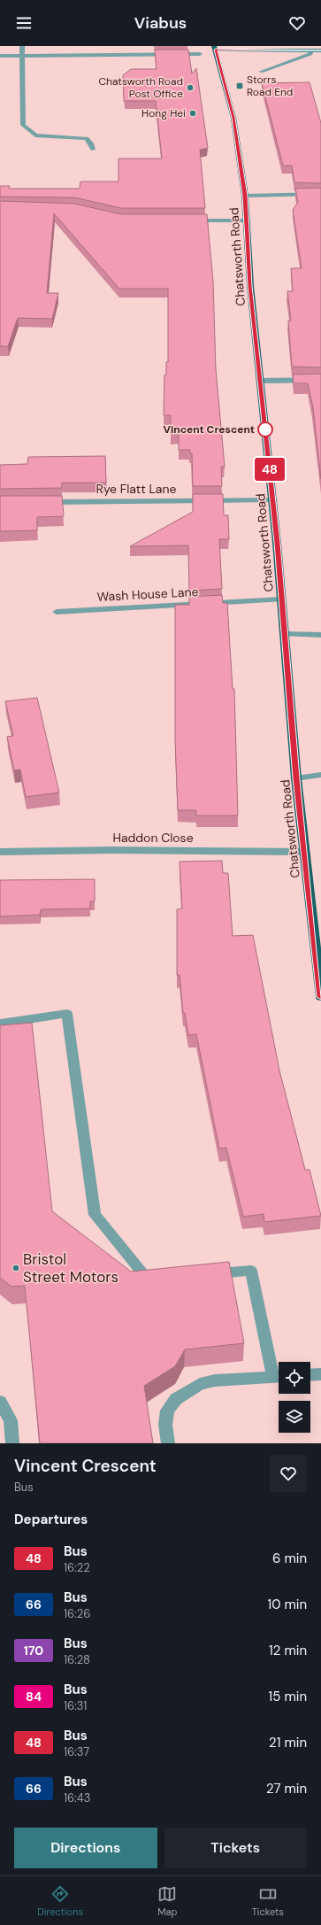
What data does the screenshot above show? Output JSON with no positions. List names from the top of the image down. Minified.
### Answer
{"streets":{"highway":["Chatsworth Road"],"street":["Rye Flatt Lane","Wash House Lane","Haddon Close"]},"crossings":[["Chatsworth Road","Rye Flatt Lane"],["Chatsworth Road","Wash House Lane"],["Chatsworth Road","Haddon Close"]],"places":{"transit":["Storrs Road End"],"other":["Chatsworth Road Post Office","Hong Hei","Vincent Crescent","Bristol Street Motors"]},"lines":["bus line 48"],"page":{"header":"Viabus","on_map":"48","heading":[["Vincent Crescent","Bus"],"Departures"],"list":[{"mark":"48","name":"Bus","note":"16:22","value":"6 min"},{"mark":"66","name":"Bus","note":"16:26","value":"10 min"},{"mark":"170","name":"Bus","note":"16:28","value":"12 min"},{"mark":"84","name":"Bus","note":"16:31","value":"15 min"},{"mark":"48","name":"Bus","note":"16:37","value":"21 min"},{"mark":"66","name":"Bus","note":"16:43","value":"27 min"}],"buttons":["Directions","Tickets"],"tabs":["Directions","Map","Tickets"]}}
